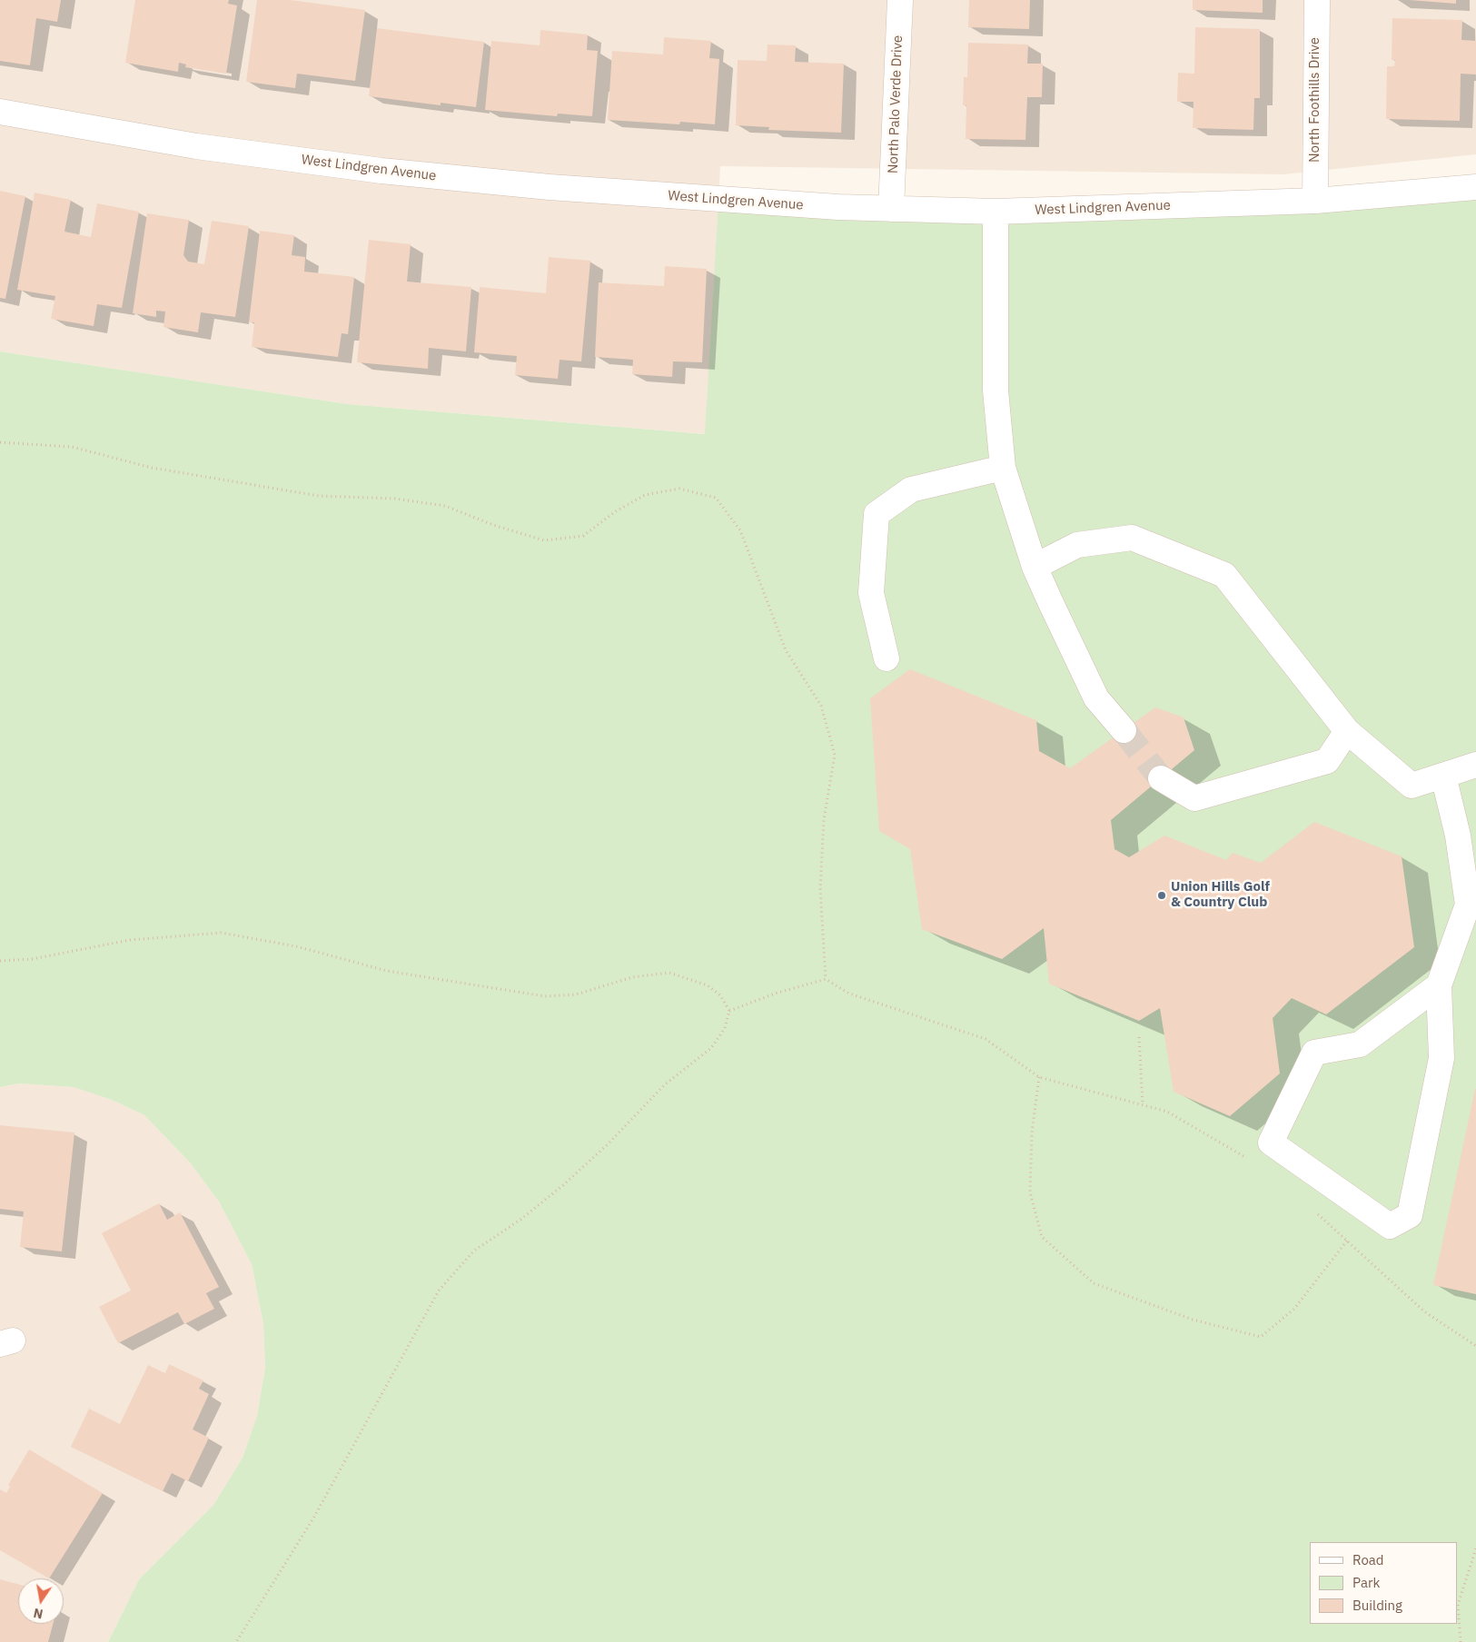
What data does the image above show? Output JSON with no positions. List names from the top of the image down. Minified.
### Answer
{"streets":{"street":["North Foothills Drive","North Palo Verde Drive","West Lindgren Avenue"]},"crossings":[["North Foothills Drive","West Lindgren Avenue"],["North Palo Verde Drive","West Lindgren Avenue"]],"places":["Union Hills Golf & Country Club"],"legend":["Road","Park","Building"],"north":"bottom"}
